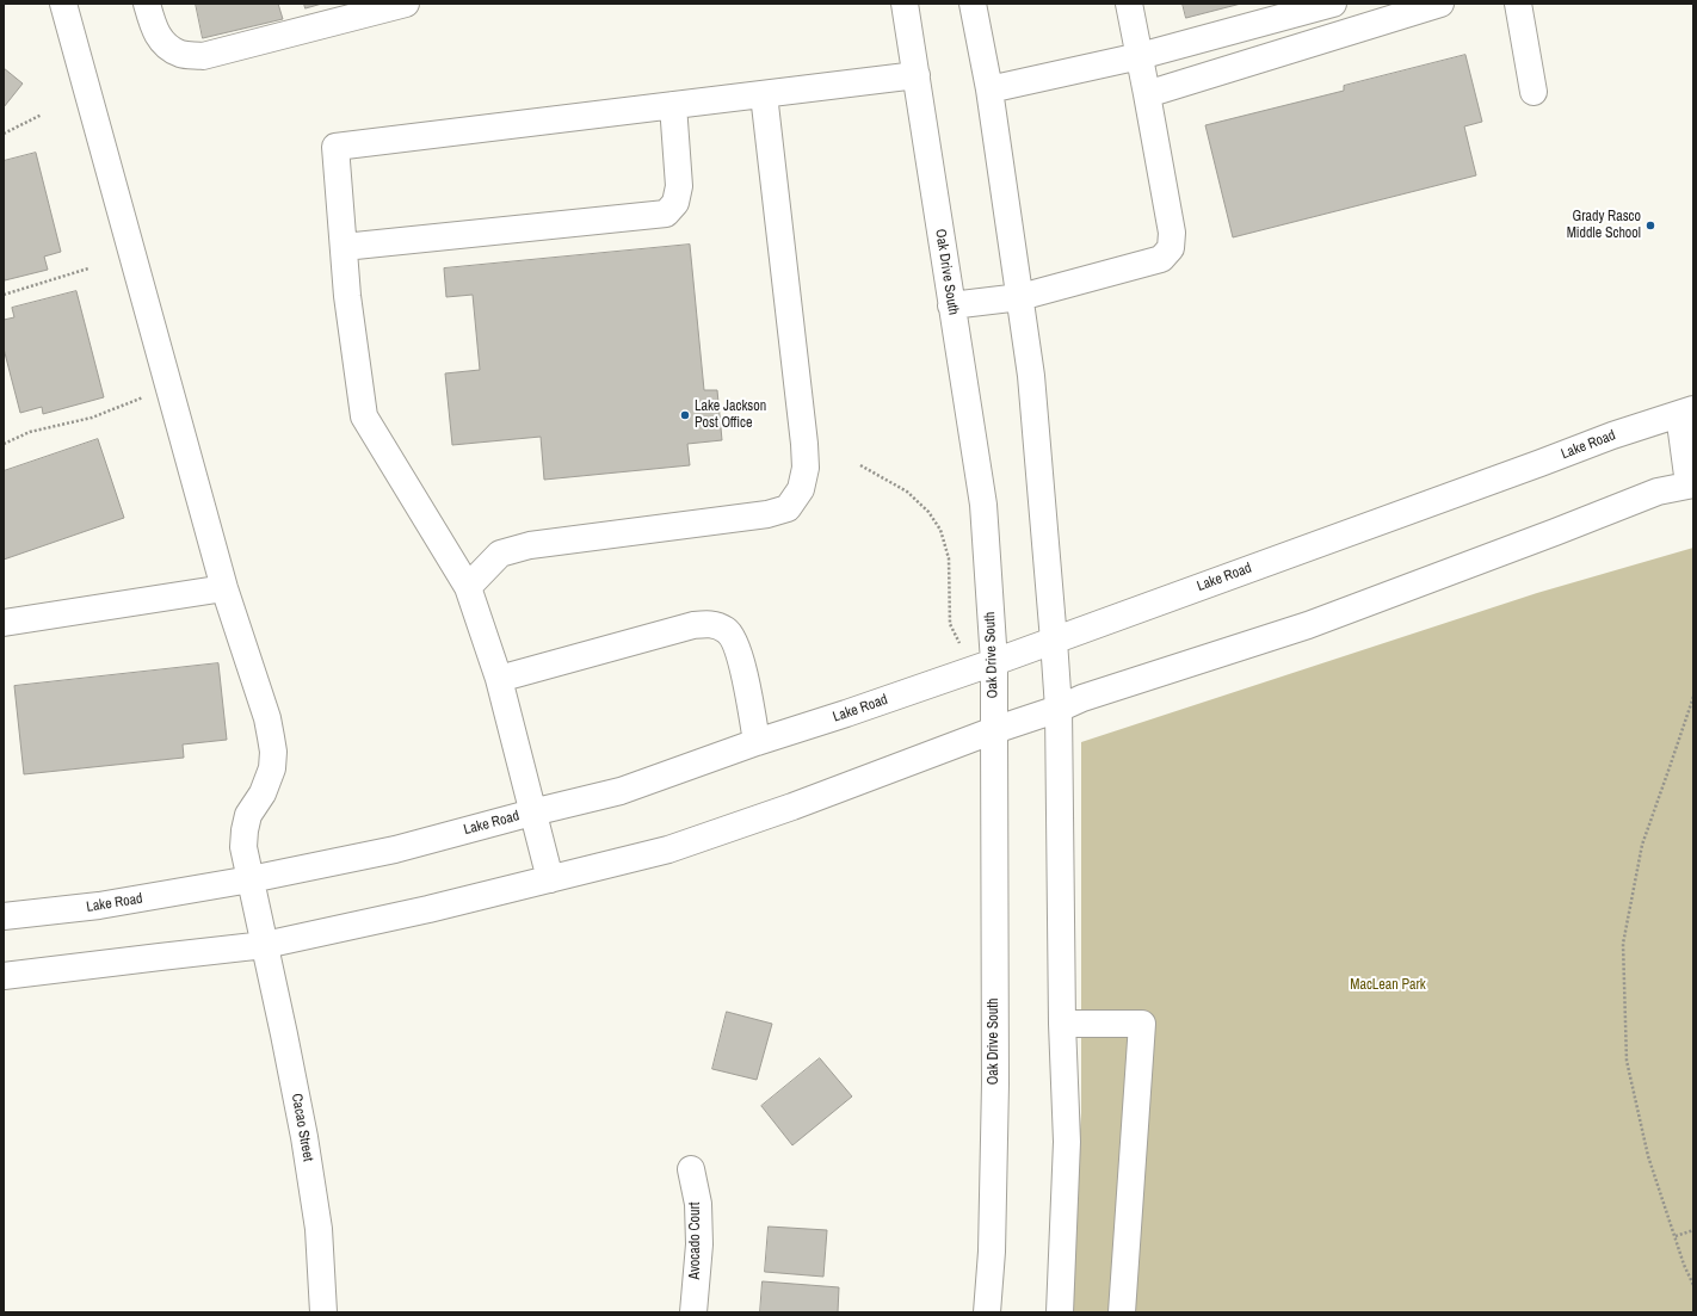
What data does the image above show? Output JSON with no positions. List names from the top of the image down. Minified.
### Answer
{"streets":{"street":["Oak Drive South","Lake Road","Cacao Street","Avocado Court"]},"crossings":[["Oak Drive South","Lake Road"],["Lake Road","Cacao Street"]],"parks":["MacLean Park"],"places":["Grady Rasco Middle School","Lake Jackson Post Office"]}
